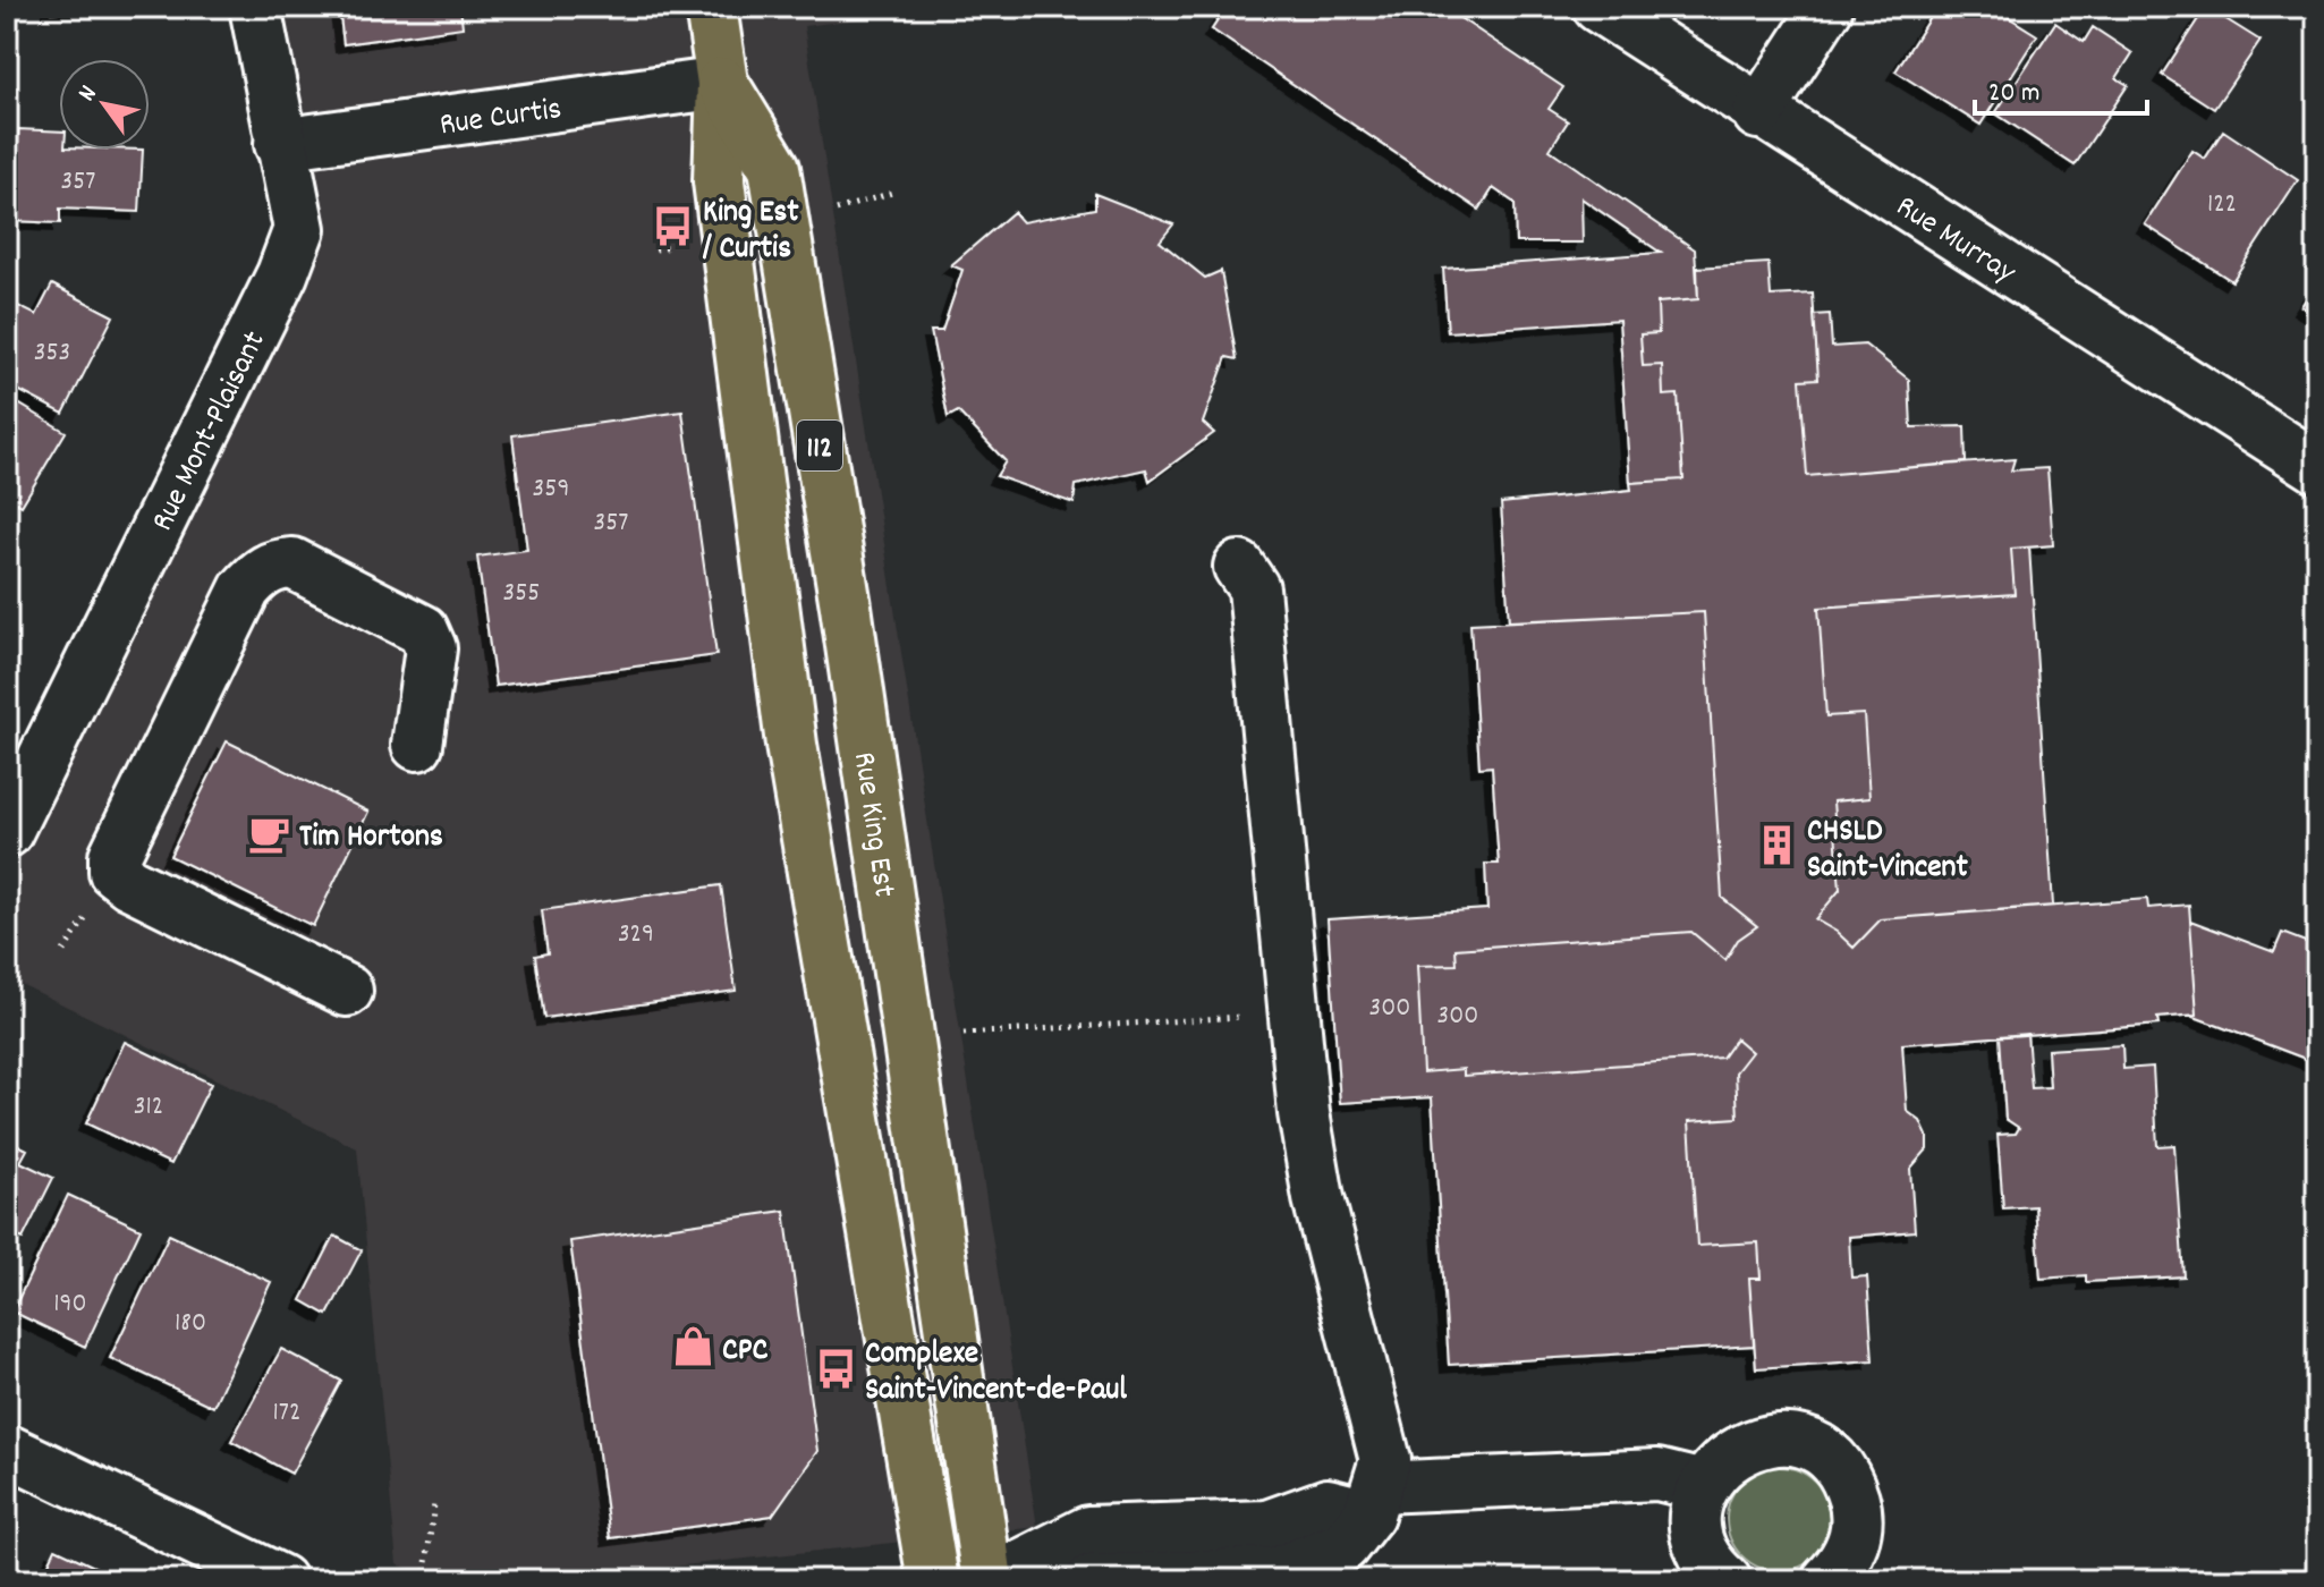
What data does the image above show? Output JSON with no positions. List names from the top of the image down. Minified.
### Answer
{"streets":{"main road":["112","Rue King Est"],"street":["Rue Curtis","Rue Murray","Rue Mont-Plaisant"]},"crossings":[["Rue Curtis","Rue Mont-Plaisant"],["Rue Curtis","Rue King Est"]],"places":{"bus stop":["King Est / Curtis","Complexe Saint-Vincent-de-Paul"],"cafe":["Tim Hortons"],"building":["CHSLD Saint-Vincent"],"shop":["CPC"]},"house_numbers":["357","122","353","359","357","355","329","300","300","312","190","180","172"],"scale_bar":"20 m","north":"top left"}
